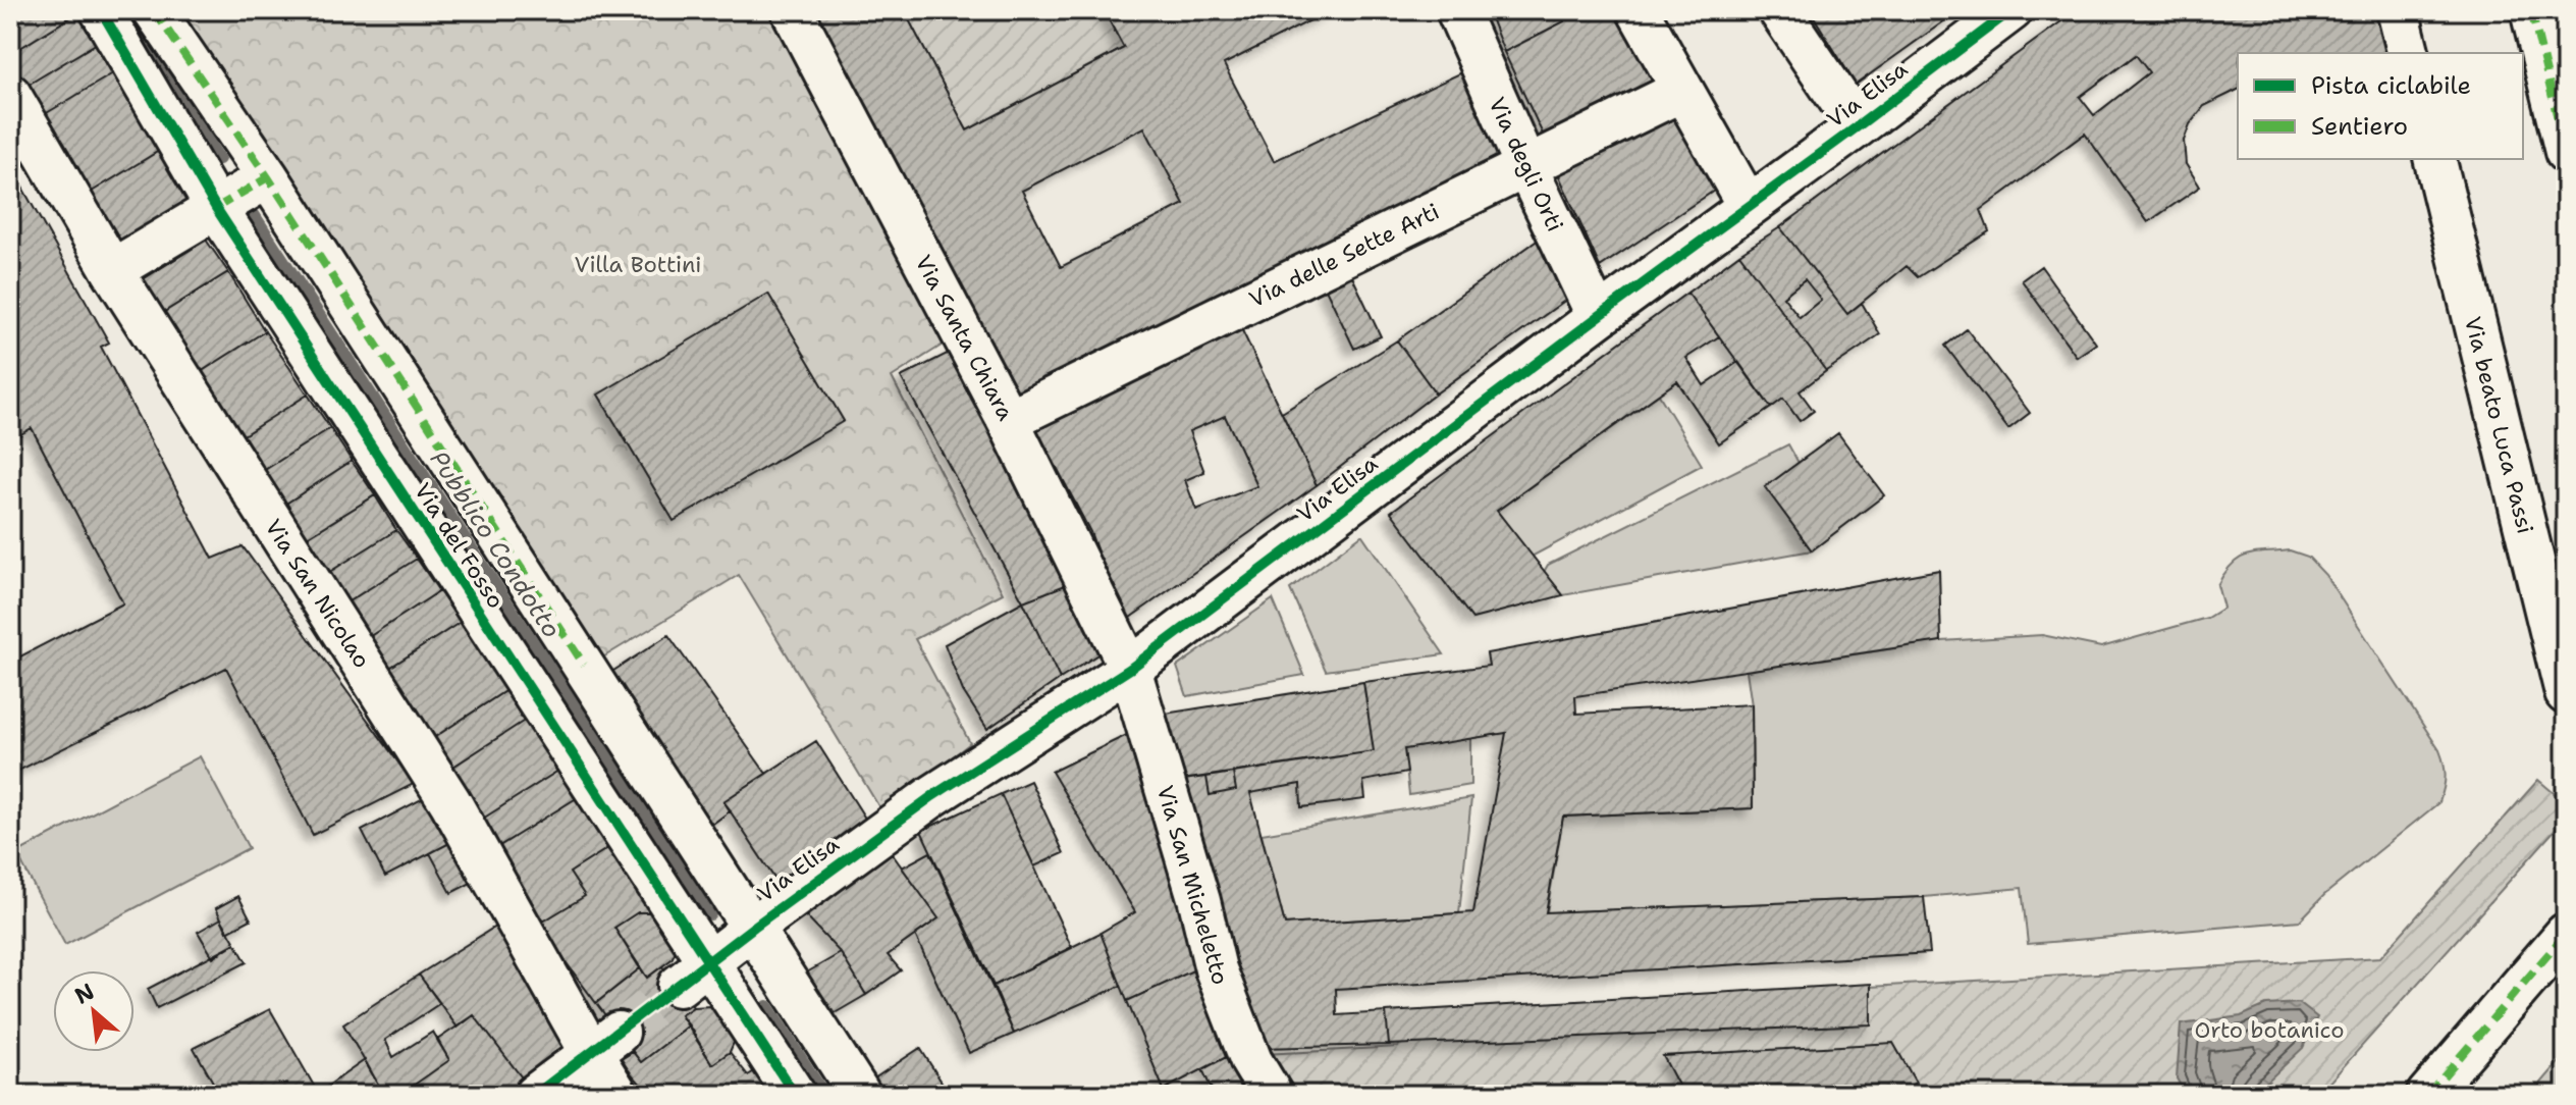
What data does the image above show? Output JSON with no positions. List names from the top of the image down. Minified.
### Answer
{"streets":{"street":["Via Elisa","Via degli Orti","Via delle Sette Arti","Via Santa Chiara","Via beato Luca Passi","Via del Fosso","Via San Nicolao","Via San Micheletto"]},"crossings":[["Via Elisa","Via degli Orti"],["Via Elisa","Via Santa Chiara"],["Via Elisa","Via del Fosso"],["Via Elisa","Via San Micheletto"],["Via degli Orti","Via delle Sette Arti"],["Via delle Sette Arti","Via Santa Chiara"],["Via Santa Chiara","Via San Micheletto"]],"water":["Pubblico Condotto"],"parks":["Villa Bottini","Orto botanico"],"legend":["Pista ciclabile","Sentiero"],"north":"top left"}
